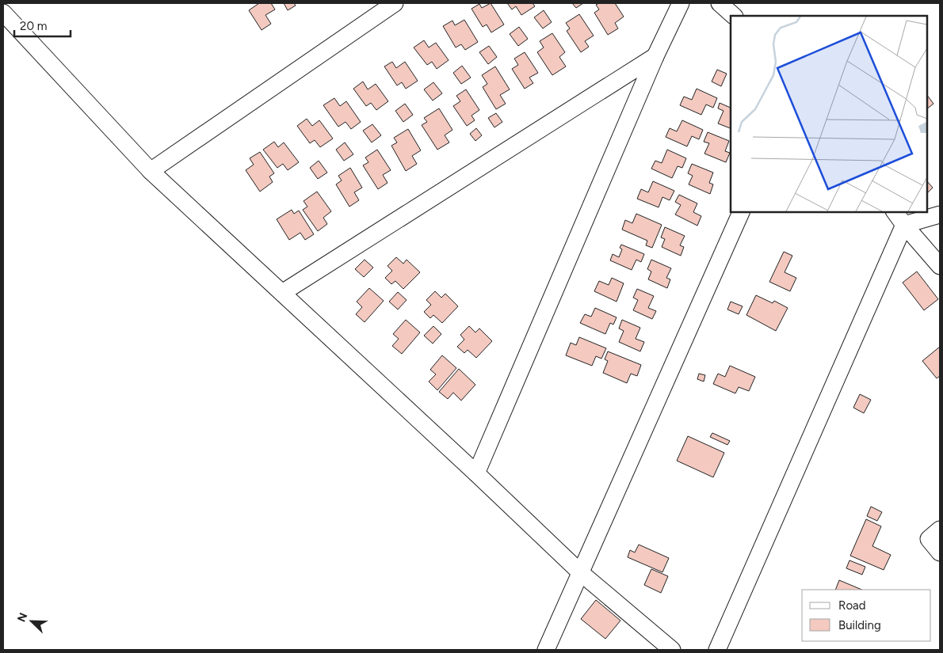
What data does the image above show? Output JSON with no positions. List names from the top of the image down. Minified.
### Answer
{"legend":["Road","Building"],"scale_bar":"20 m","north":"top left"}
